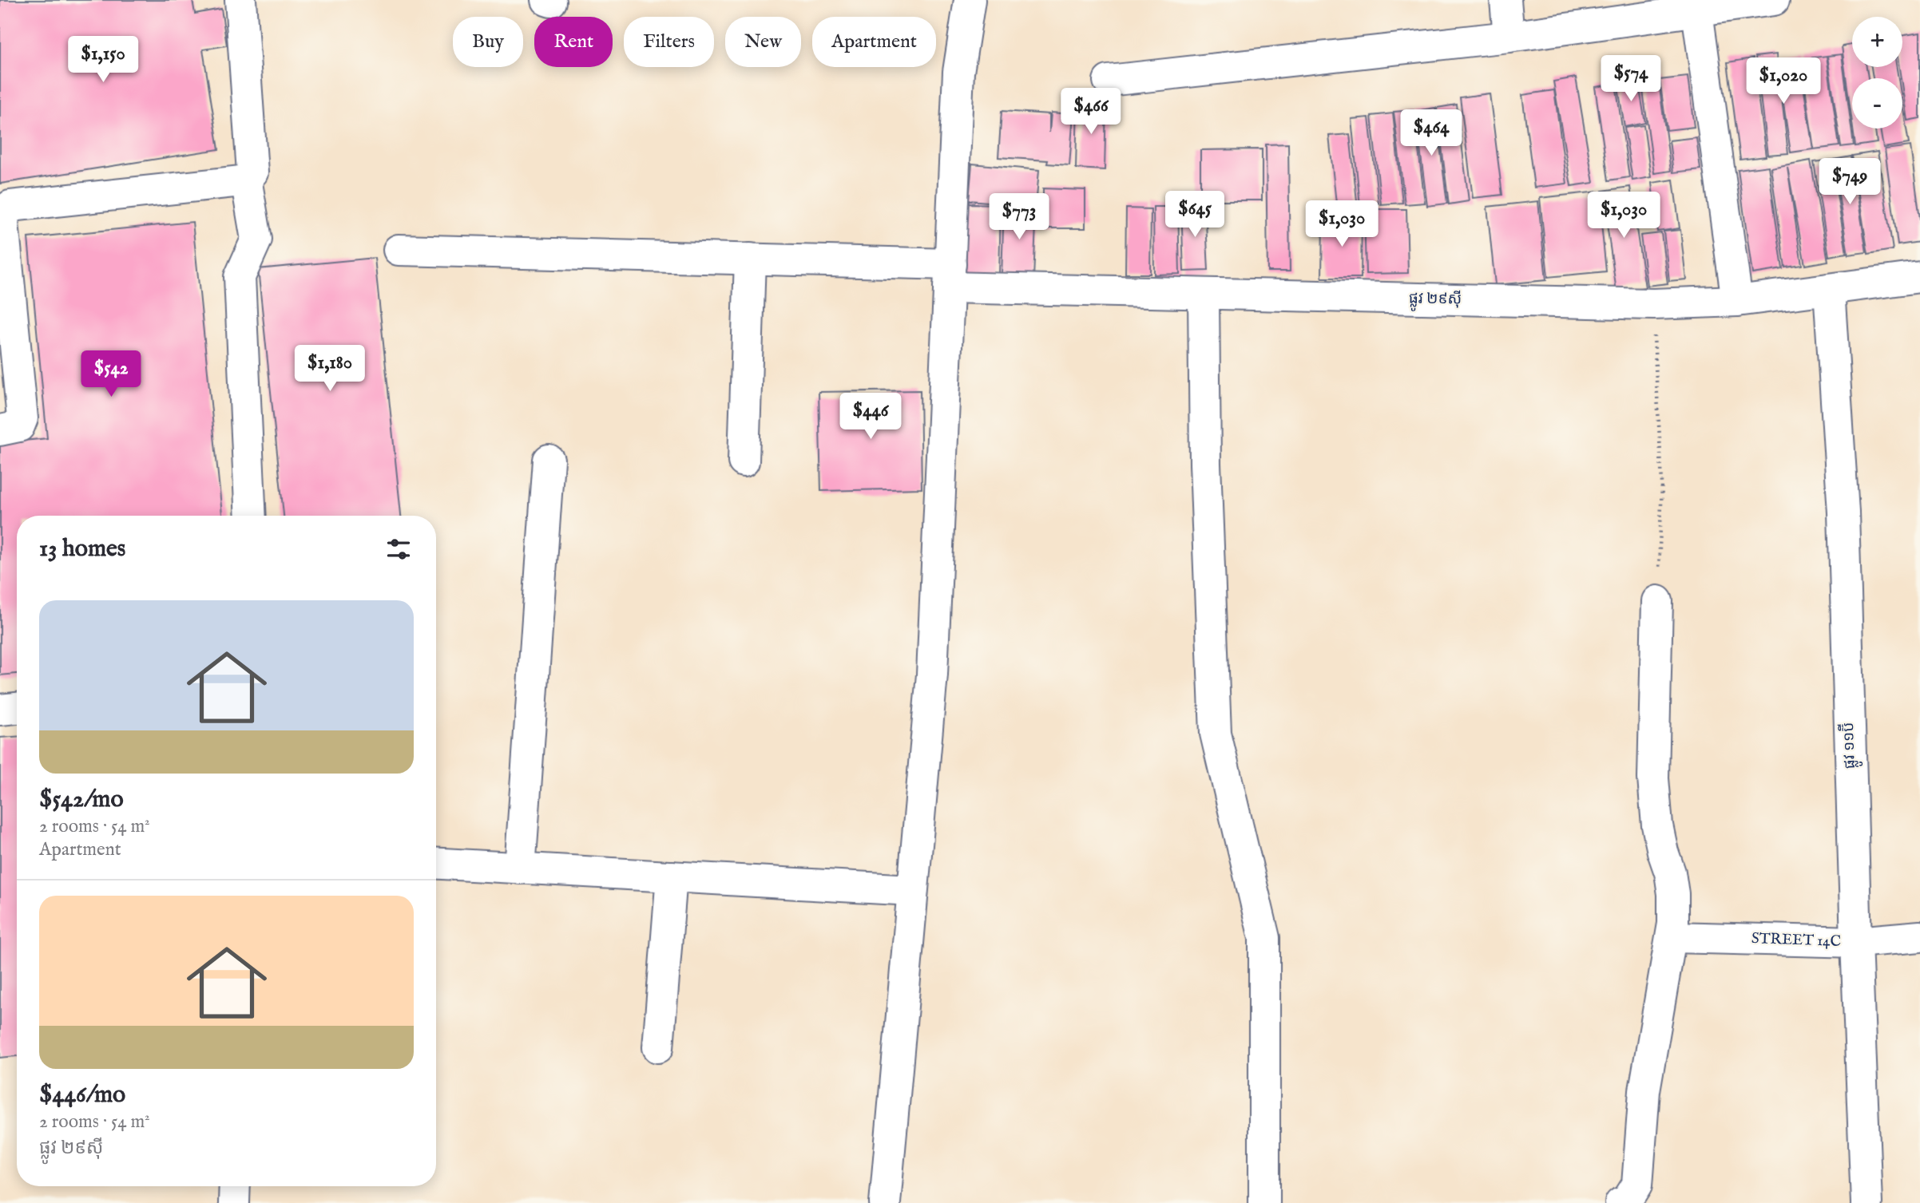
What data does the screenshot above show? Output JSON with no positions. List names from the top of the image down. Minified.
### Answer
{"streets":{"street":["ផ្លូវ ២៩ស៊ី","ផ្លូវ ១១ប៊ី","STREET 14C"]},"crossings":[["ផ្លូវ ២៩ស៊ី","ផ្លូវ ១១ប៊ី"],["ផ្លូវ ១១ប៊ី","STREET 14C"]],"page":{"map_buttons":["+","−"],"chip":["Buy","Rent","Filters","New","Apartment"],"price":["$1,150","$574","$1,020","$466","$464","$749","$645","$1,030","$773","$1,030","$1,180","$542","$446"],"heading":"13 homes","list":[{"name":"$542/mo","note":"2 rooms · 54 m² · Apartment"},{"name":"$446/mo","note":"2 rooms · 54 m² · ផ្លូវ ២៩ស៊ី"}]}}
